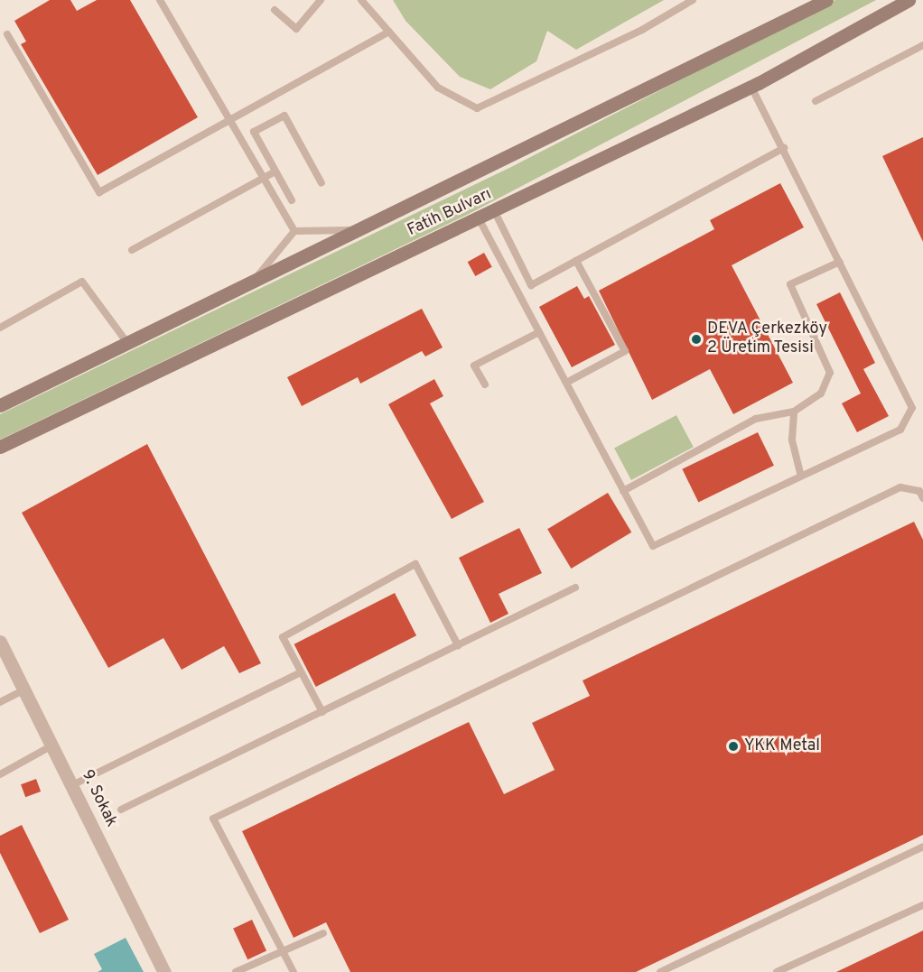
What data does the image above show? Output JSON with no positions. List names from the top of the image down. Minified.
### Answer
{"streets":{"main road":["Fatih Bulvarı"],"street":["9. Sokak"]},"places":["DEVA Çerkezköy 2 Üretim Tesisi","YKK Metal"]}
